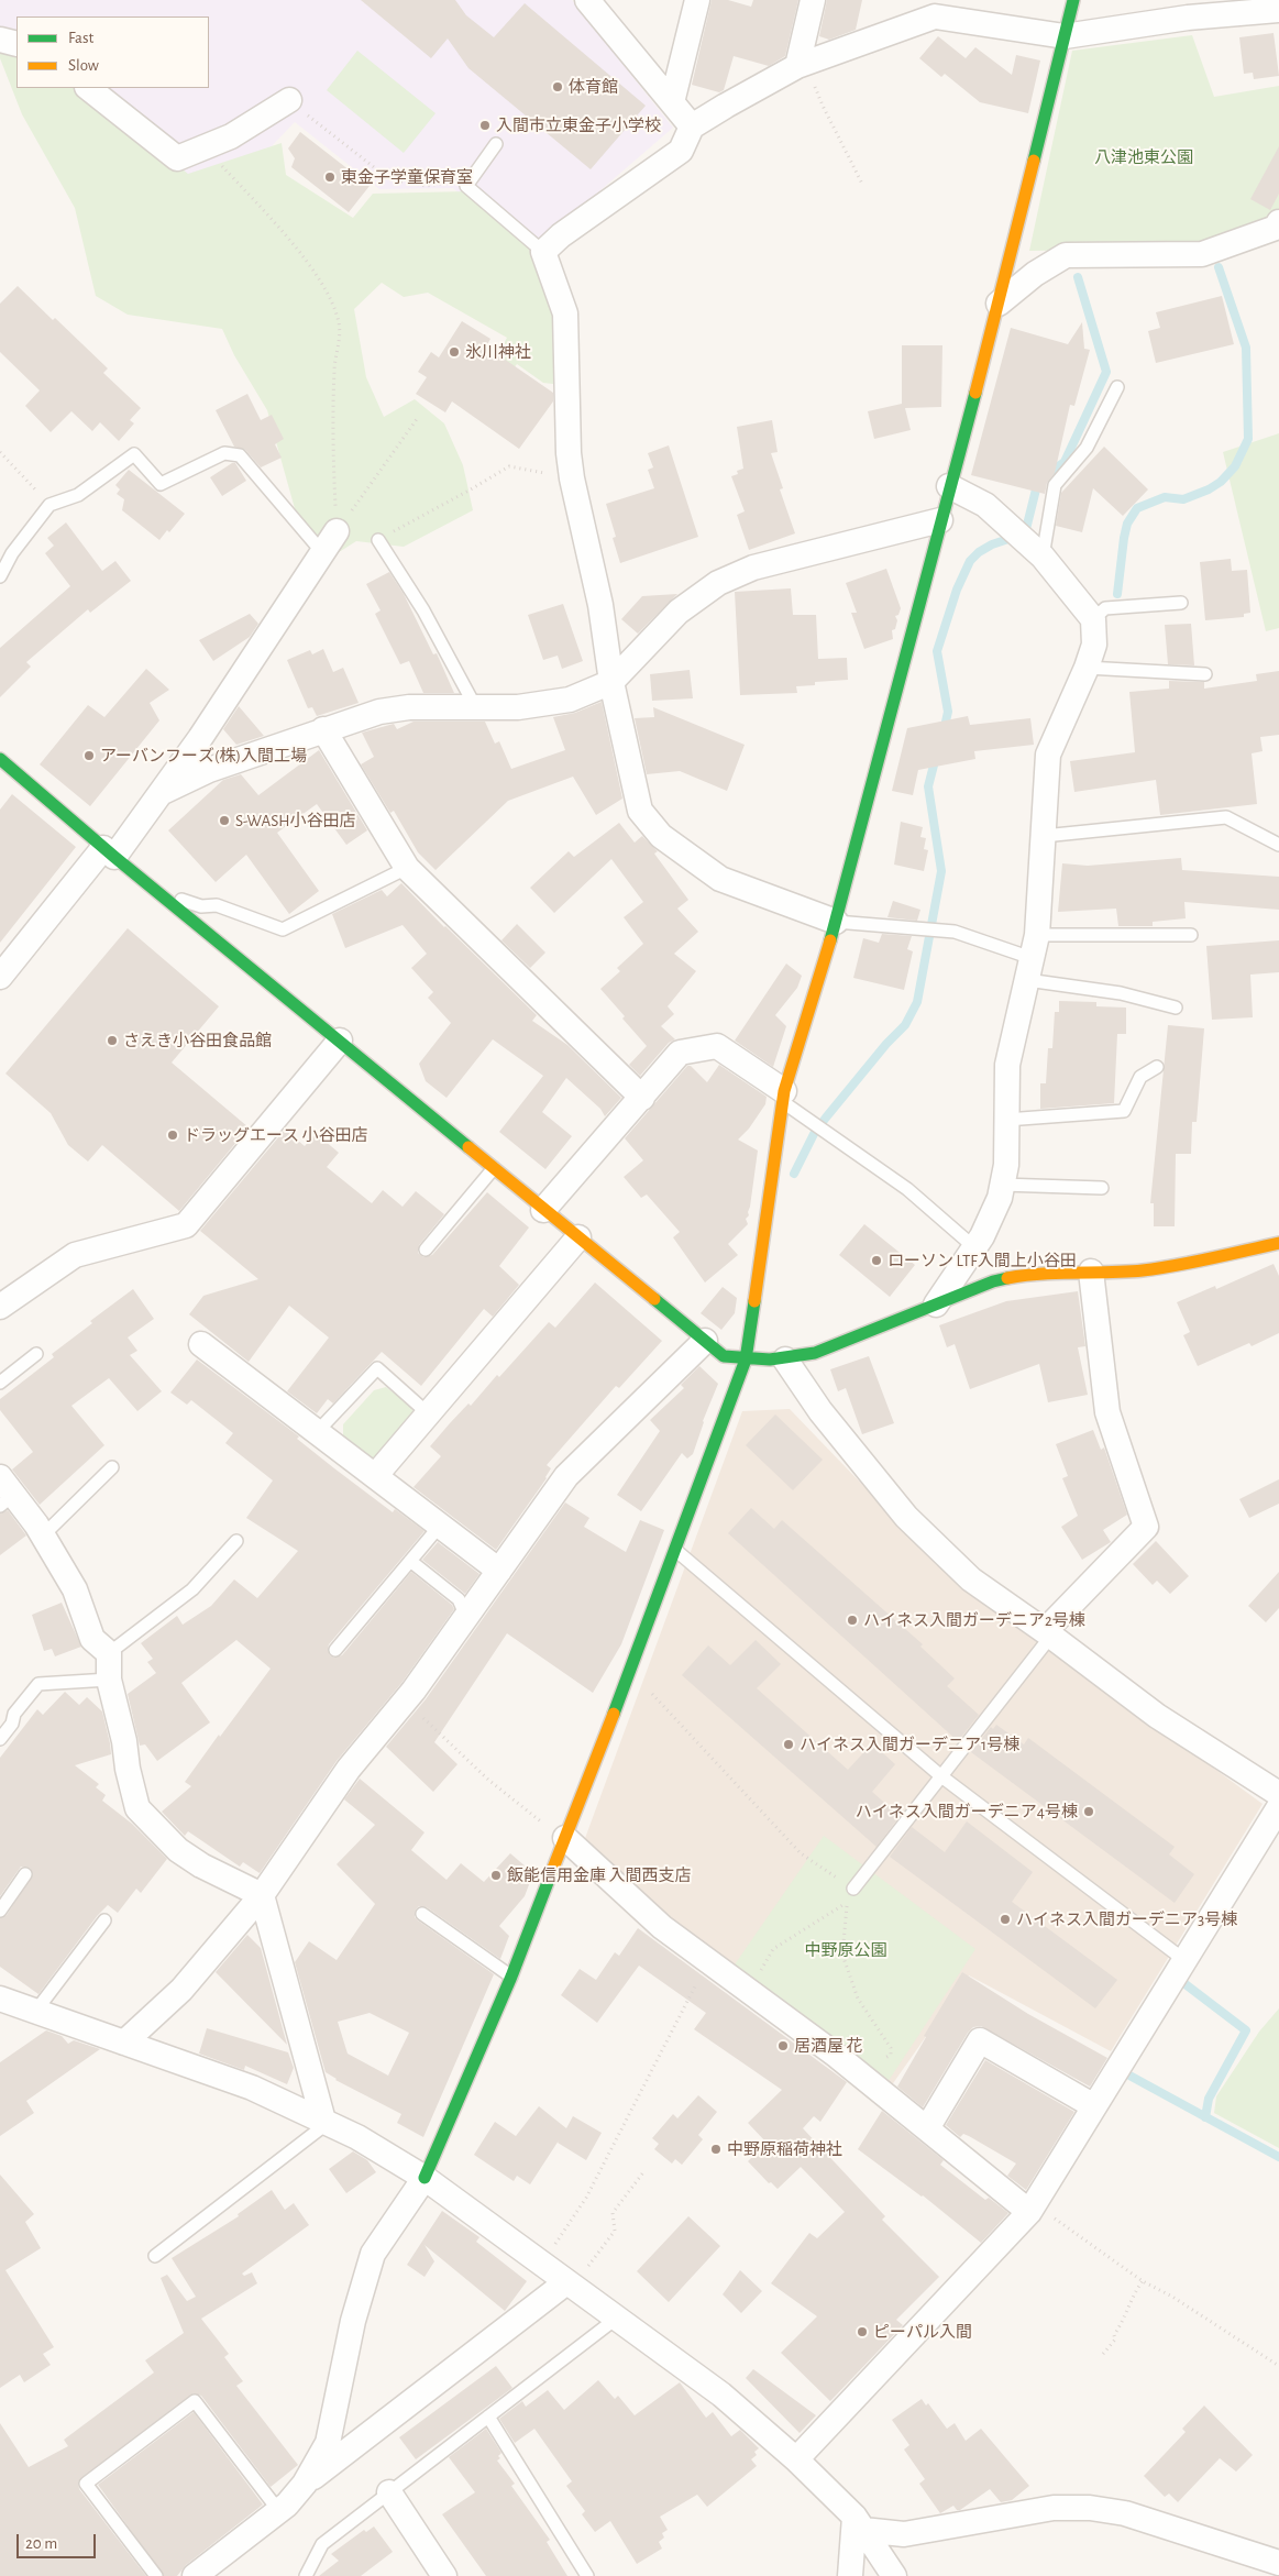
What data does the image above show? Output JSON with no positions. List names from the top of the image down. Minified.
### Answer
{"parks":["八津池東公園","中野原公園"],"places":["体育館","入間市立東金子小学校","東金子学童保育室","氷川神社","アーバンフーズ(株)入間工場","S-WASH小谷田店","さえき小谷田食品館","ドラッグエース 小谷田店","ローソン LTF入間上小谷田","ハイネス入間ガーデニア2号棟","ハイネス入間ガーデニア1号棟","ハイネス入間ガーデニア4号棟","飯能信用金庫 入間西支店","ハイネス入間ガーデニア3号棟","居酒屋 花","中野原稲荷神社","ピーパル入間"],"legend":["Fast","Slow"],"scale_bar":"20 m"}
